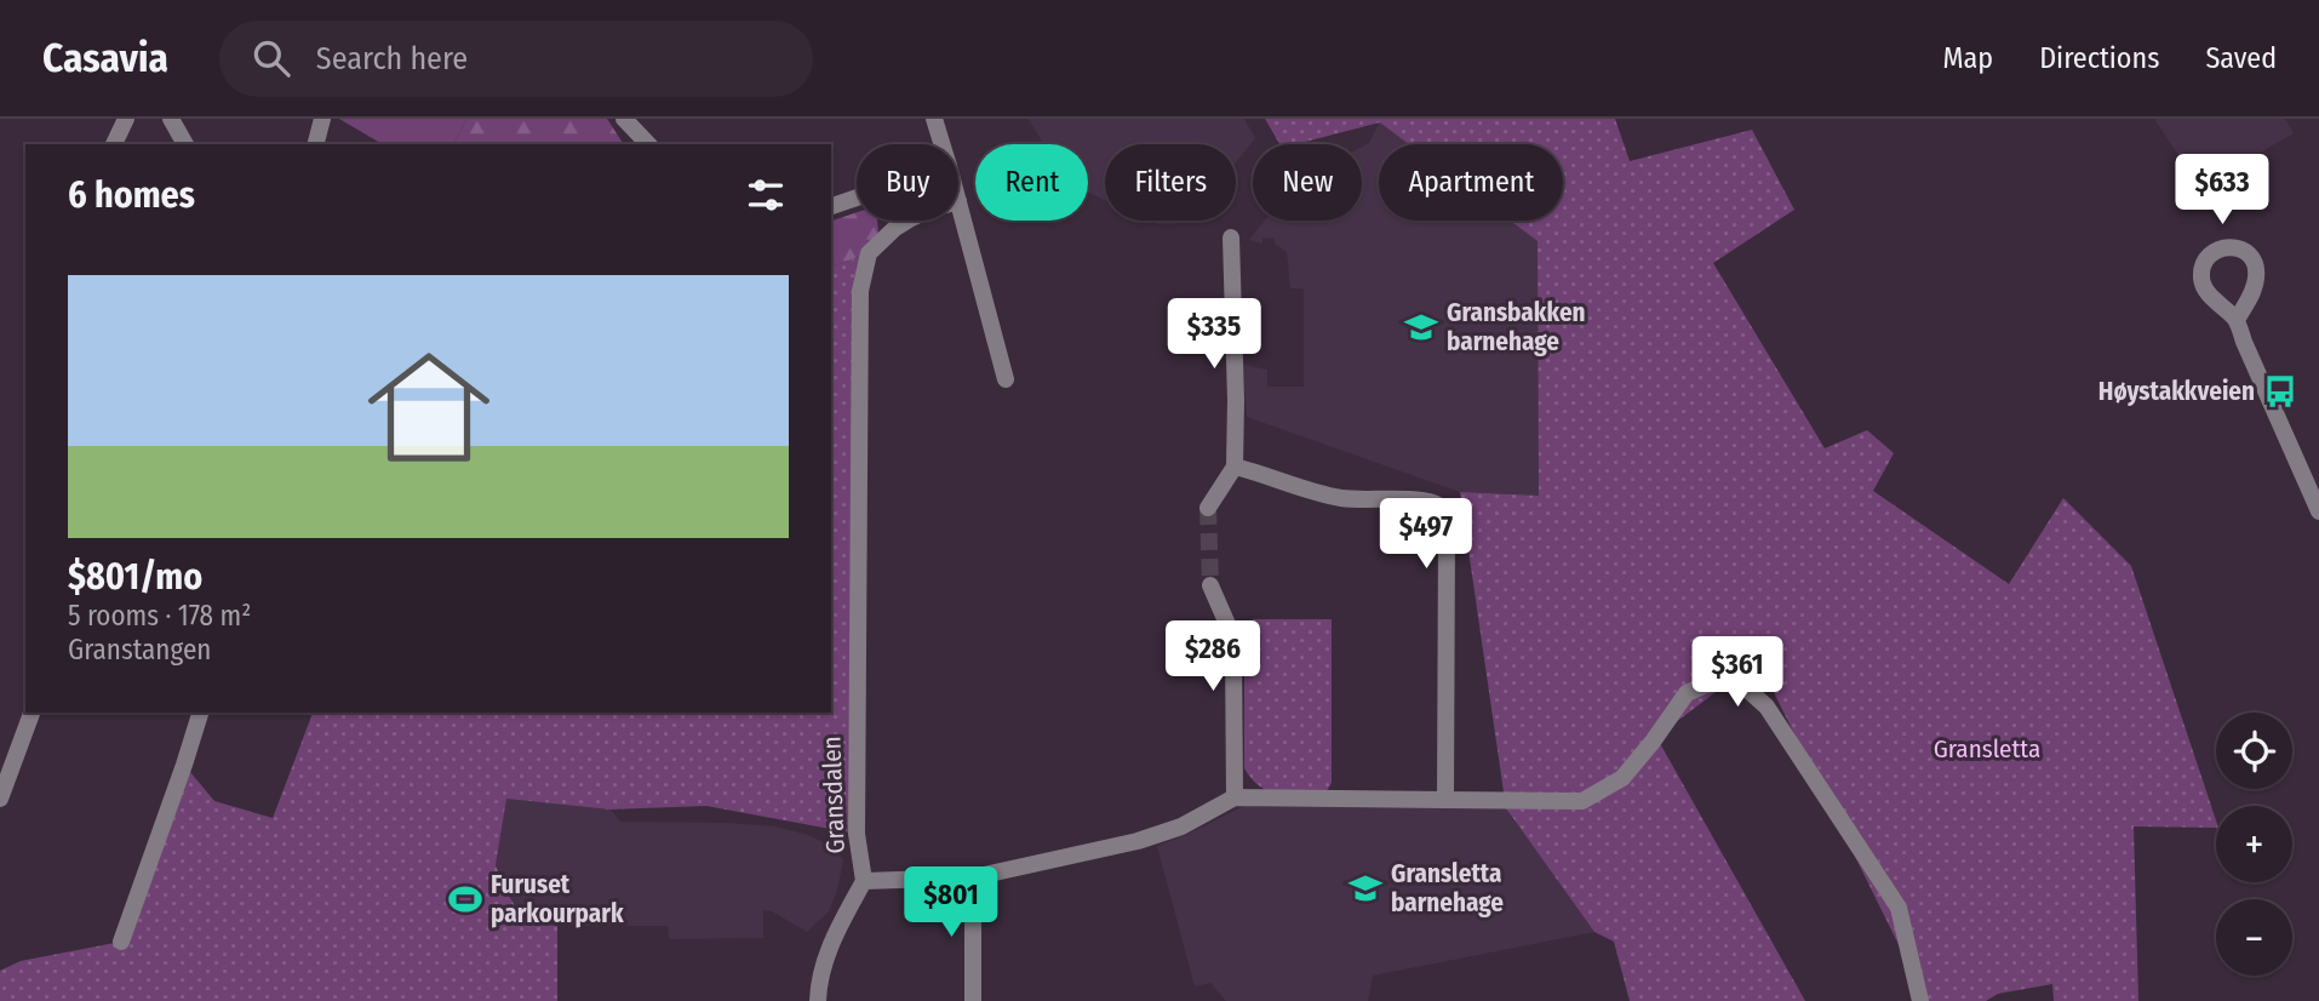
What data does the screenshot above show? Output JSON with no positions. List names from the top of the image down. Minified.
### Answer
{"streets":{"street":["Gransdalen"]},"parks":["Gransletta"],"places":{"school or university":["Gransbakken barnehage","Gransletta barnehage"],"bus stop":["Høystakkveien"],"sports":["Furuset parkourpark"]},"page":{"header":"Casavia","search":"Search here","nav":["Map","Directions","Saved"],"chip":["Buy","Rent","Filters","New","Apartment"],"heading":"6 homes","price":["$633","$335","$497","$286","$361","$801"],"list":[{"name":"$801/mo","note":"5 rooms · 178 m² · Granstangen"}],"map_buttons":["+","−"]}}
